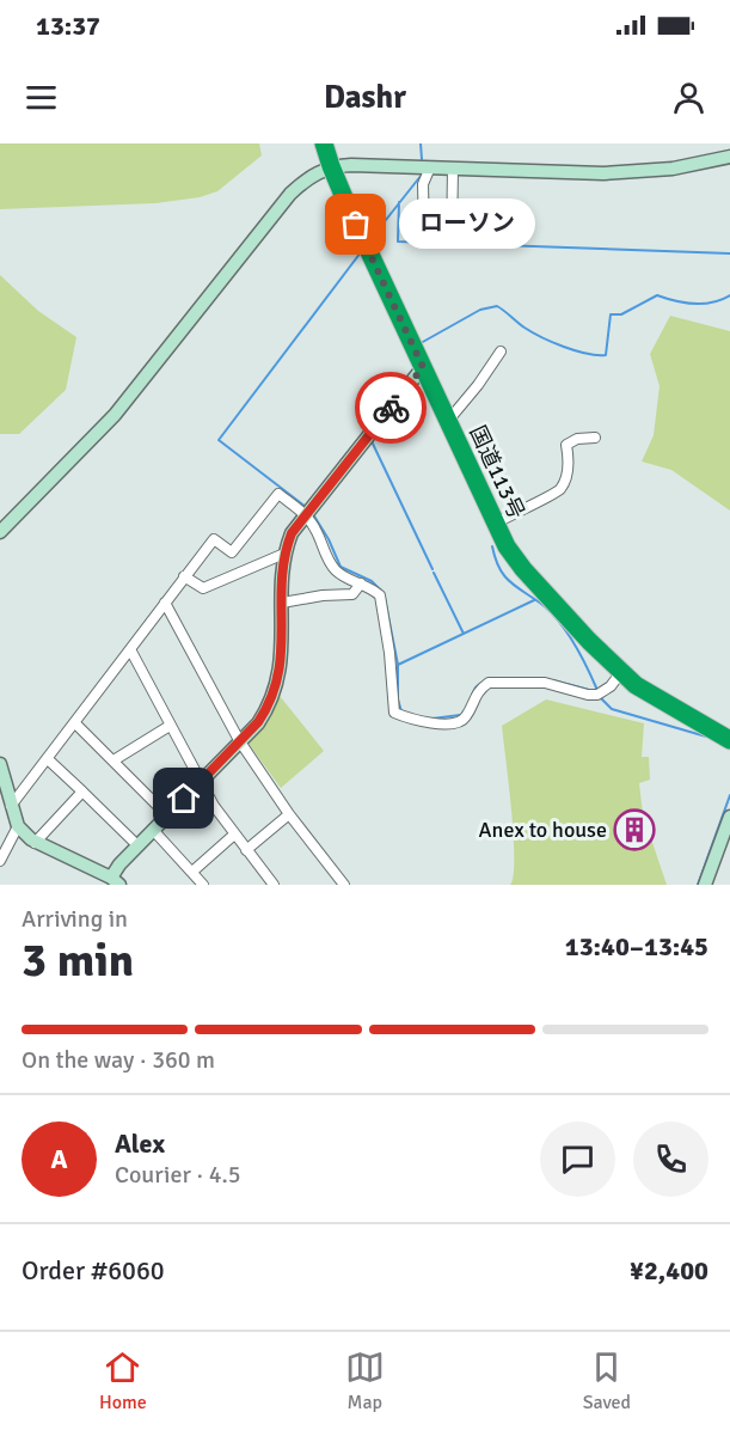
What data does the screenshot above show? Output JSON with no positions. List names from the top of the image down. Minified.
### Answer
{"streets":{"highway":["国道113号"]},"places":{"other":["ローソン"],"building":["Anex to house"]},"page":{"status":"13:37","header":"Dashr","bubble":"ローソン","heading":["3 min","Arriving in","13:40–13:45"],"panel":["Alex","Courier · 4.5","Order #6060","¥2,400"],"bar":"On the way · 360 m","round":"A","tabs":["Home","Map","Saved"]}}
